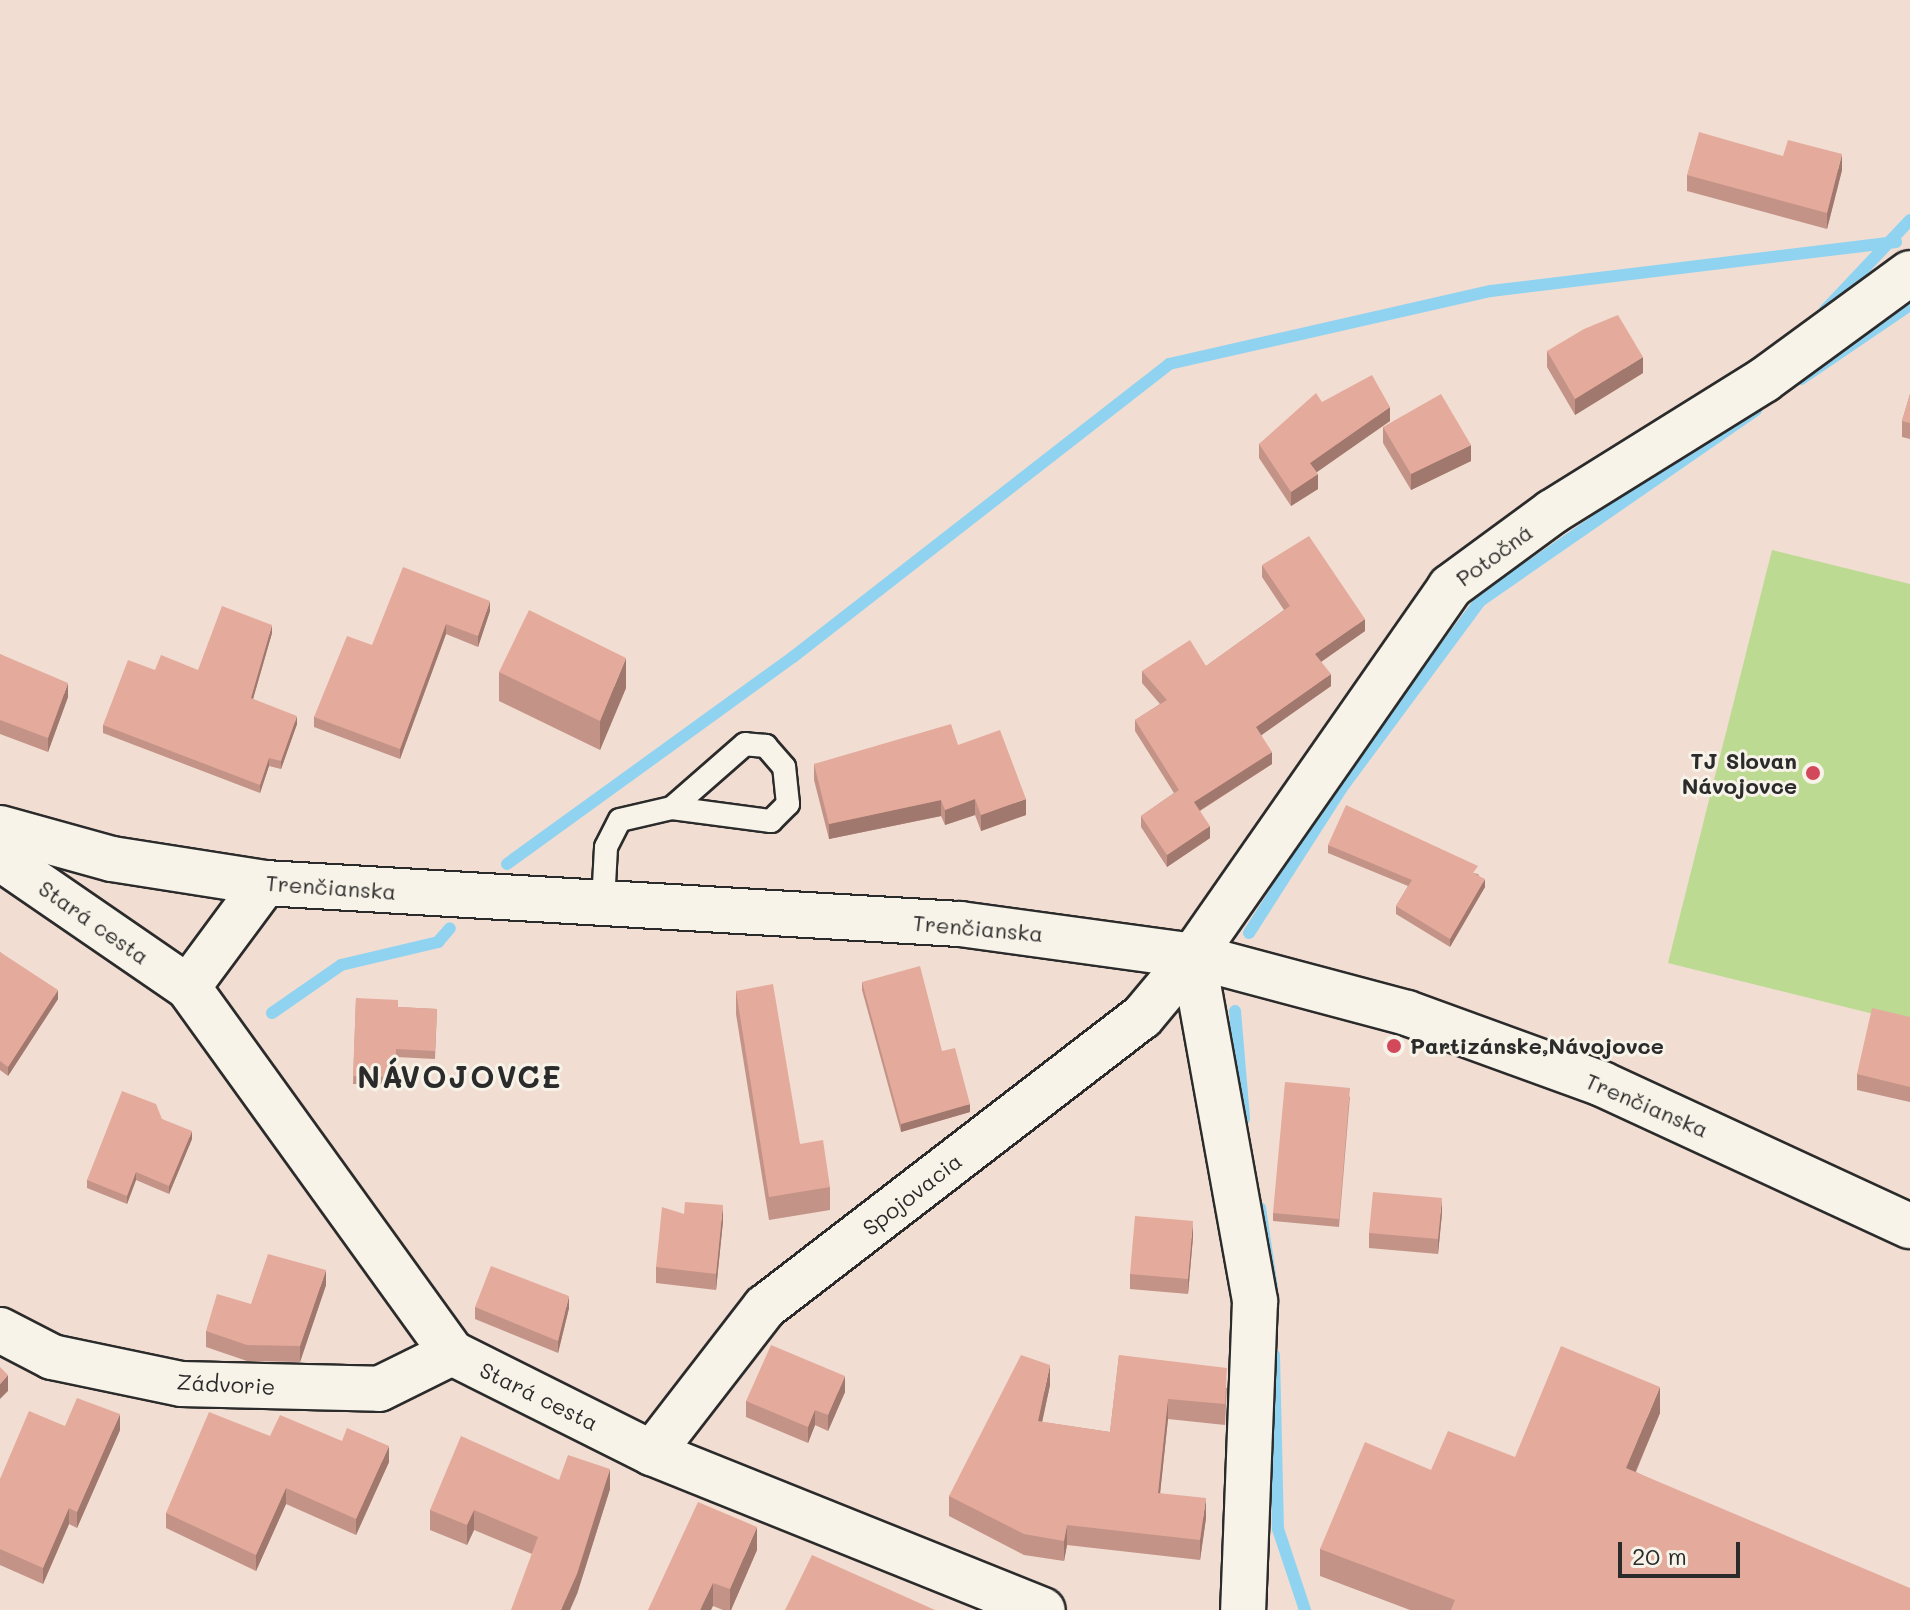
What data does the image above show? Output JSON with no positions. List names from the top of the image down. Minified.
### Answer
{"streets":{"street":["Potočná","Trenčianska","Stará cesta","Spojovacia","Zádvorie"]},"crossings":[["Potočná","Trenčianska"],["Potočná","Spojovacia"],["Trenčianska","Spojovacia"],["Stará cesta","Spojovacia"],["Stará cesta","Zádvorie"]],"districts":["NÁVOJOVCE"],"places":["TJ Slovan Návojovce","Partizánske,Návojovce"],"scale_bar":"20 m"}
